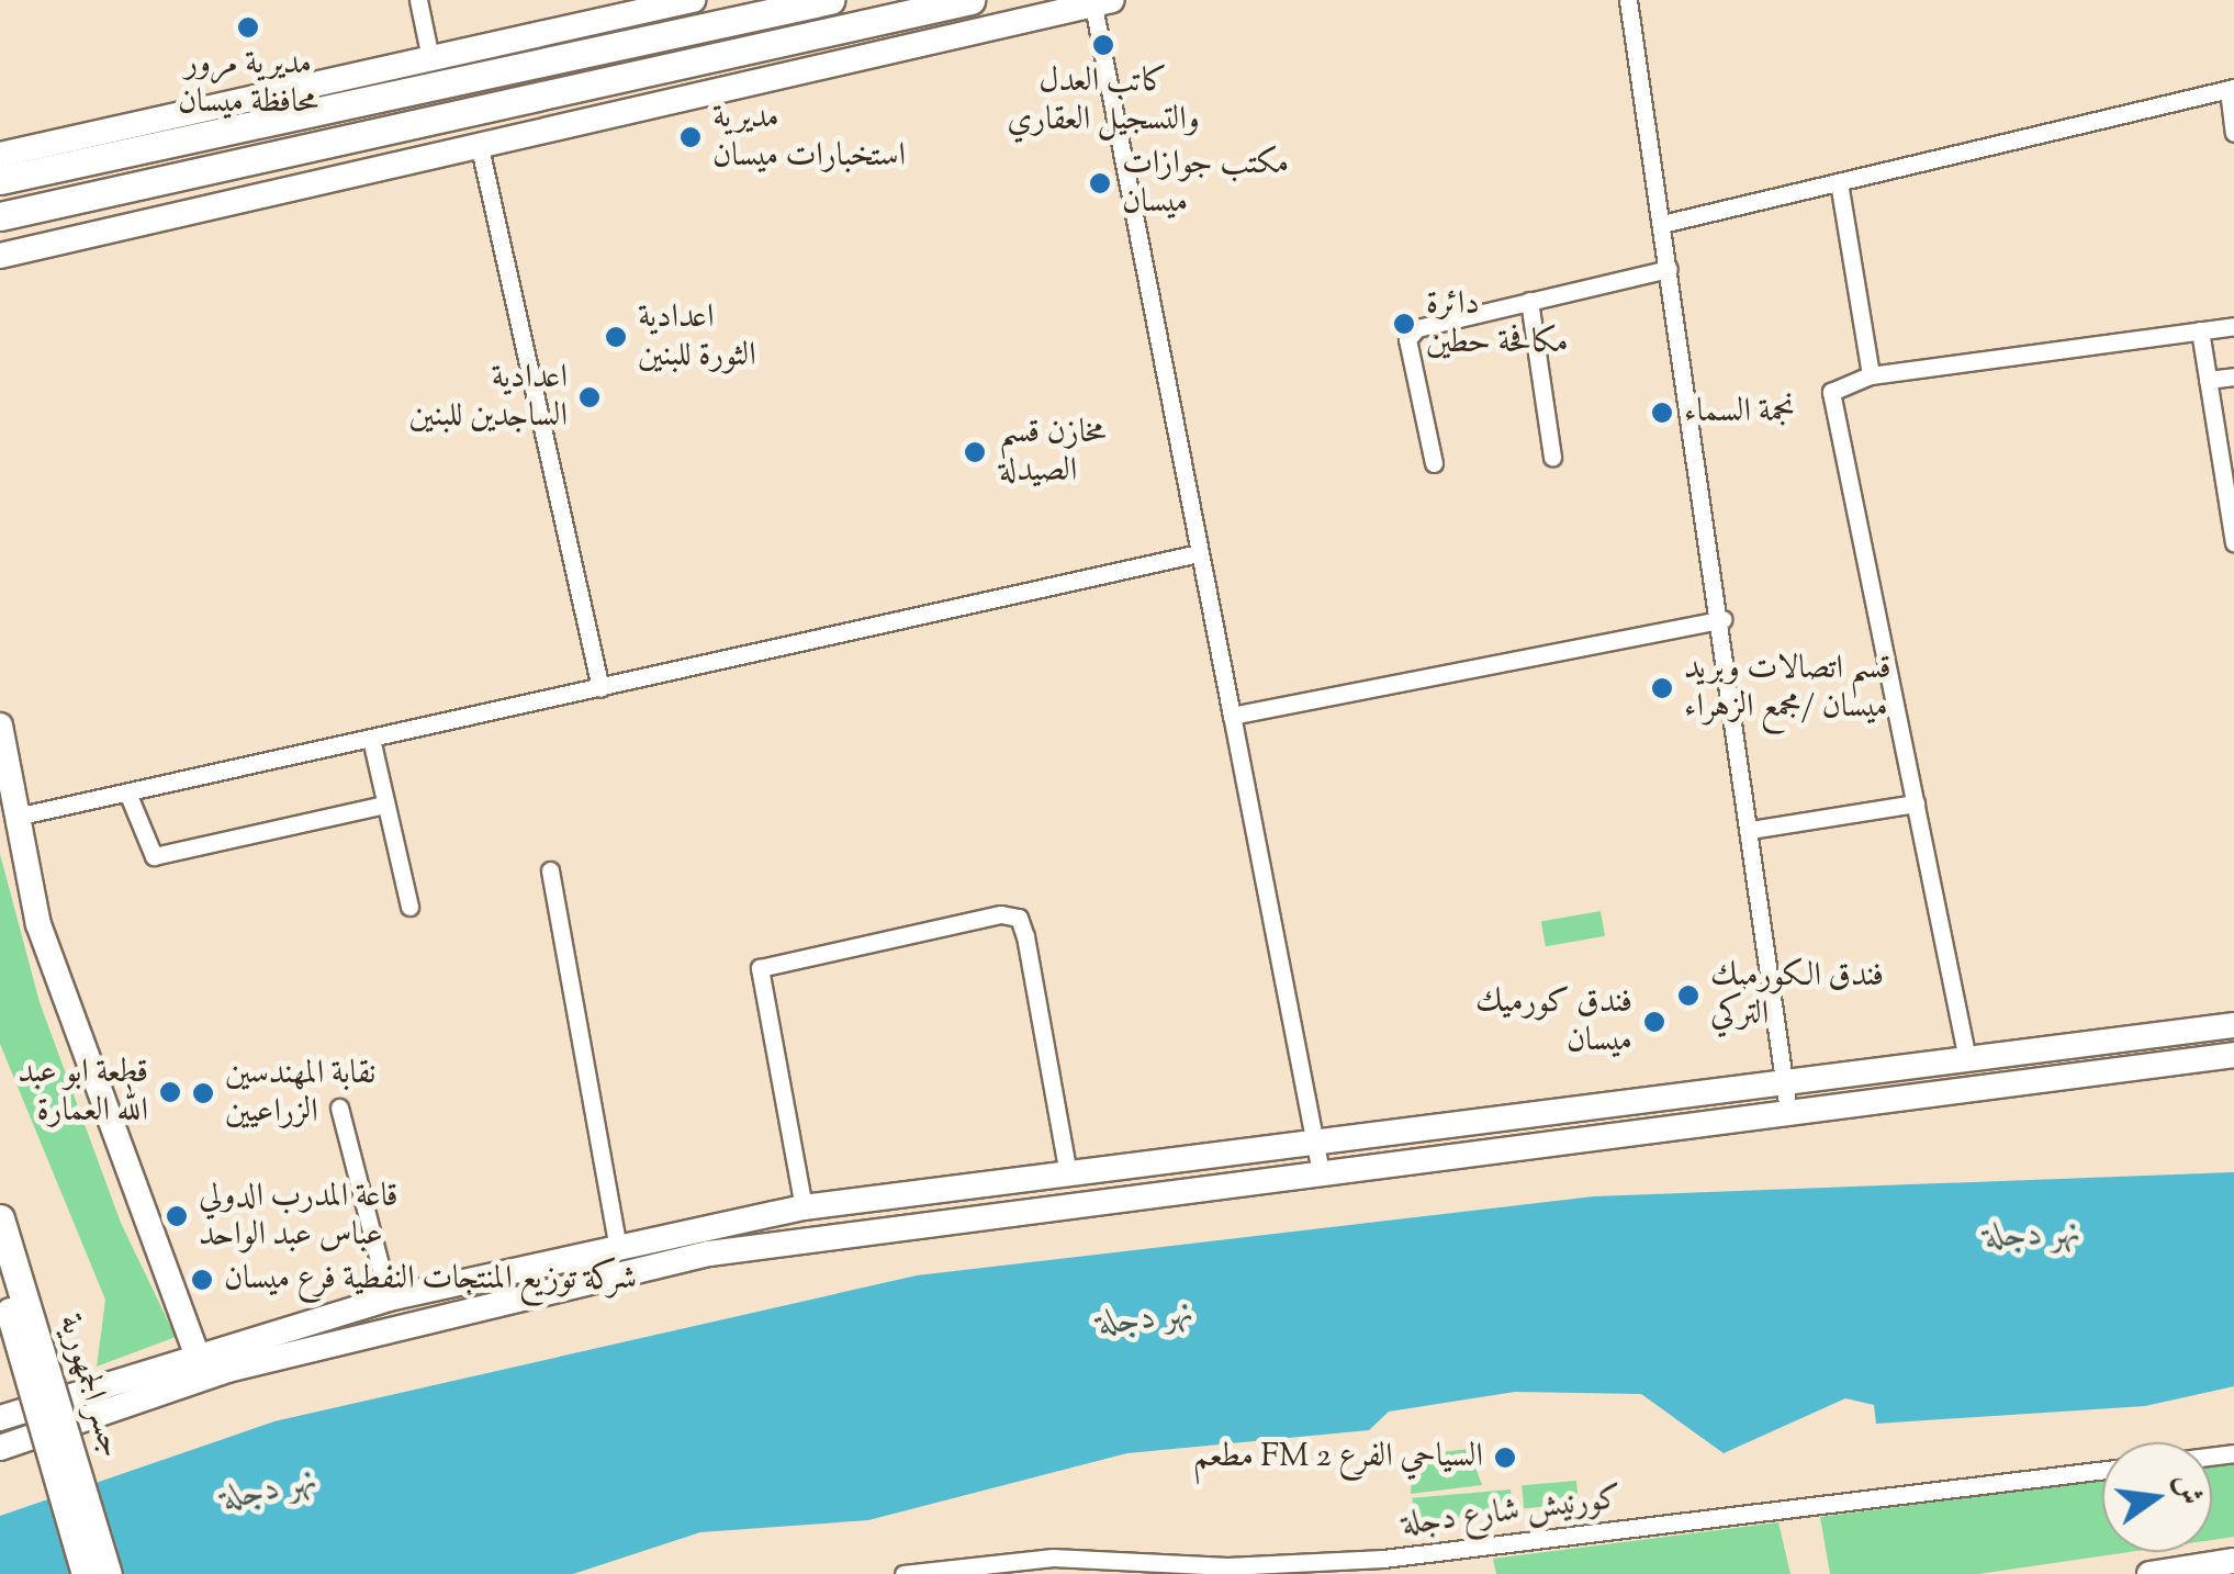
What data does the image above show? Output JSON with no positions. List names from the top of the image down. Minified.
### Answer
{"streets":{"main road":["جسر الجمهورية"],"street":["كورنيش شارع دجلة"]},"water":["نهر دجلة"],"places":["مديرية مرور محافظة ميسان","كاتب العدل والتسجيل العقاري","مديرية استخبارات ميسان","مكتب جوازات ميسان","دائرة مكافحة حطين","اعدادية الثورة للبنين","اعدادية الساجدين للبنين","نجمة السماء","مخازن قسم الصيدلة","قسم اتصالات وبريد ميسان /مجمع الزهراء","فندق الكورميك التركي","فندق كورميك ميسان","قطعة ابو عبد الله العمارة","نقابة المهندسين الزراعيين","قاعة المدرب الدولي عباس عبد الواحد","شركة توزيع المنتجات النفطية فرع ميسان","مطعم FM السياحي الفرع 2"],"north":"right"}
